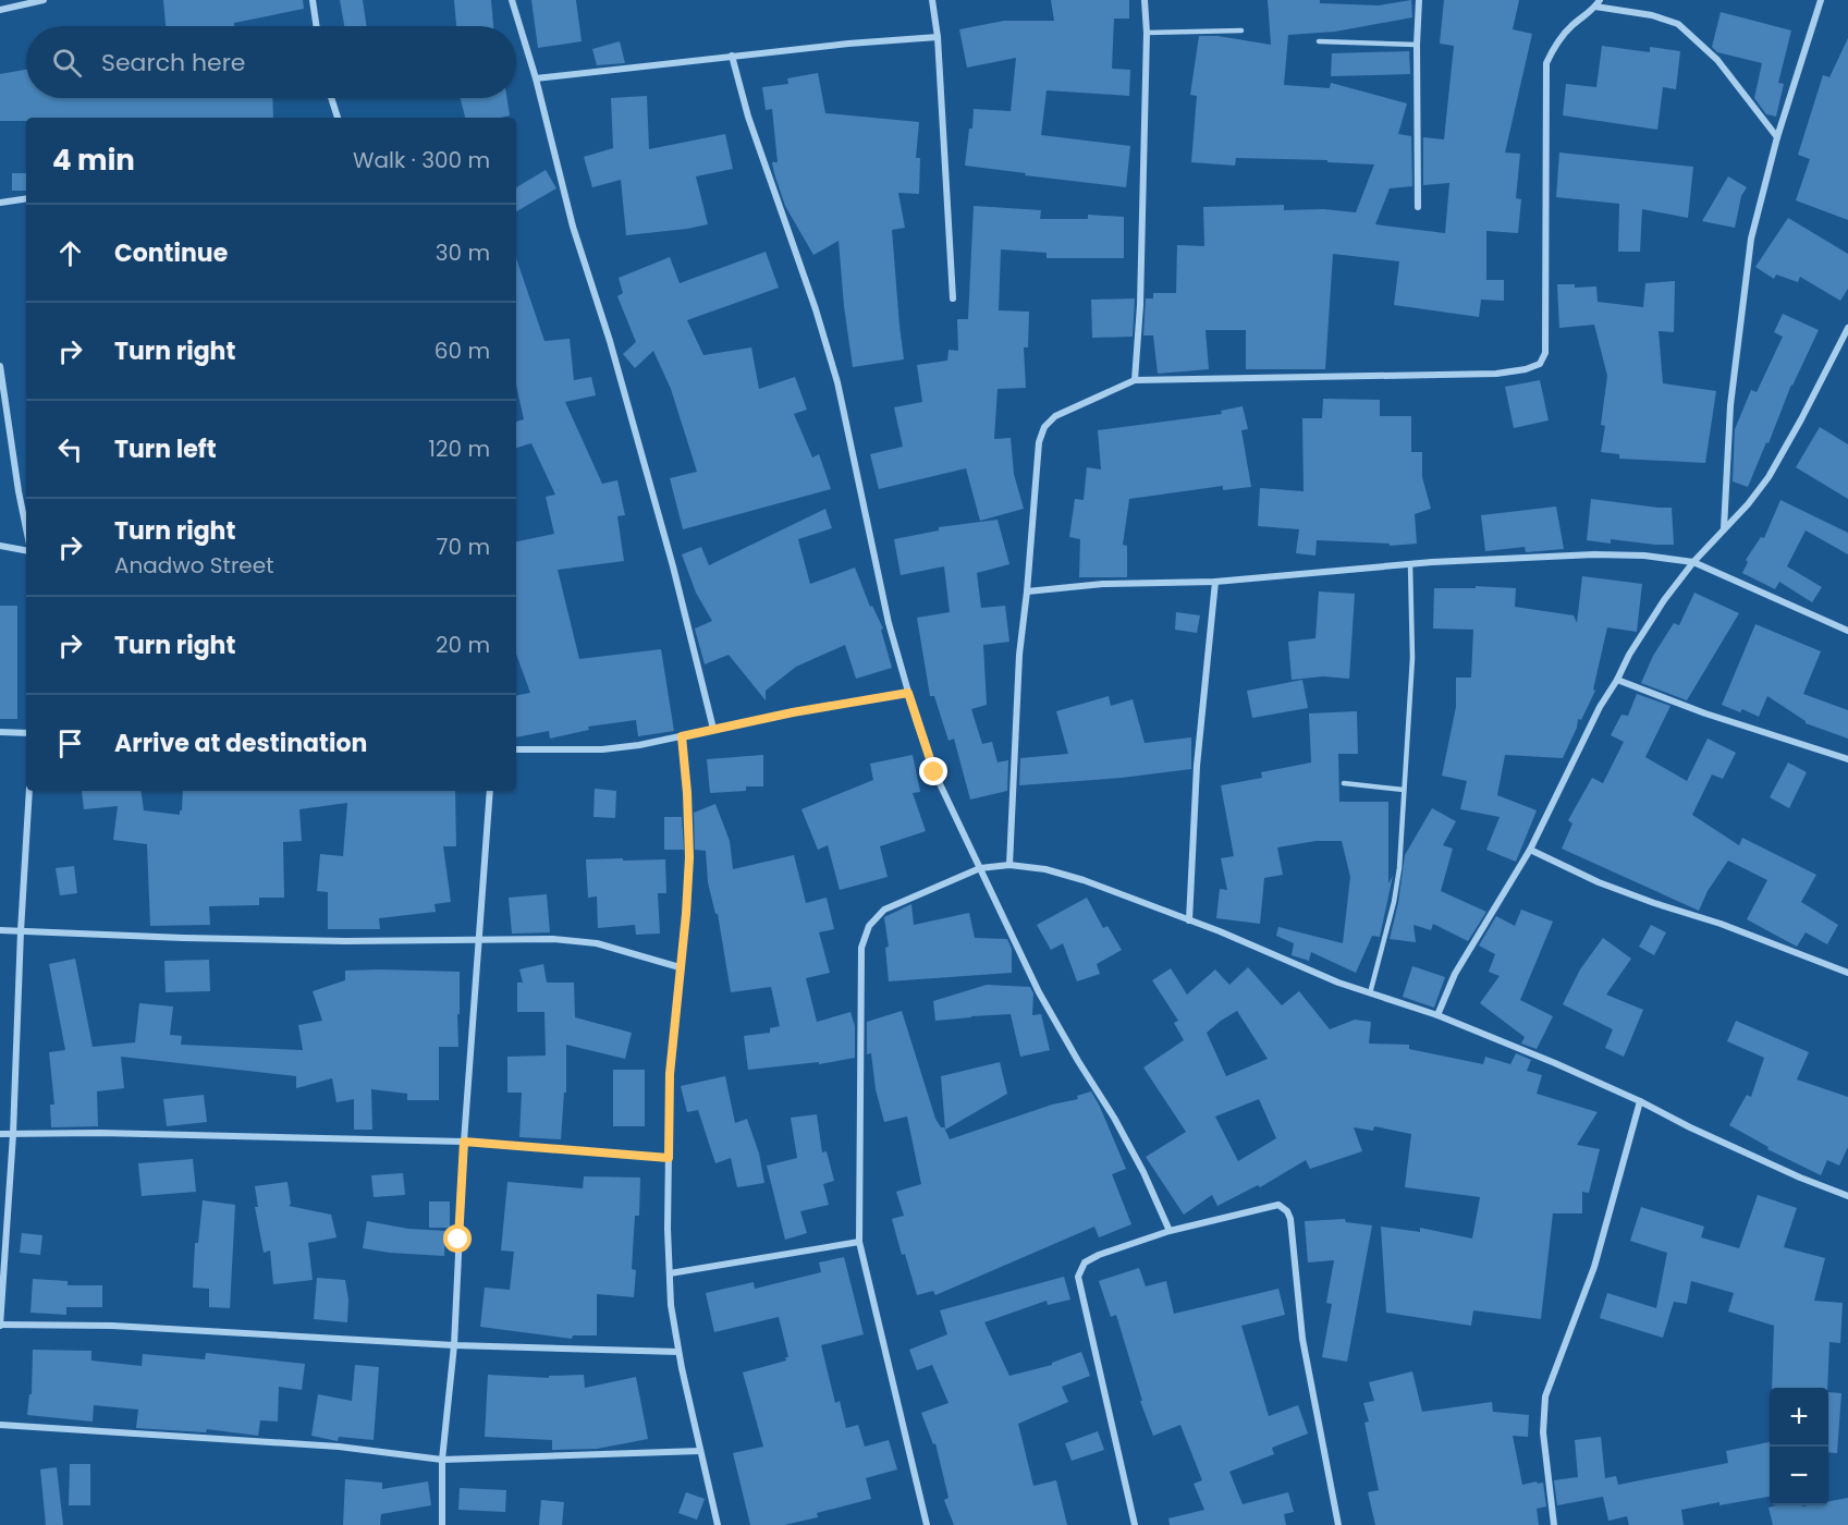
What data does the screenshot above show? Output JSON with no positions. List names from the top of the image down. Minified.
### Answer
{"page":{"search":"Search here","heading":["4 min","Walk · 300 m"],"list":[["Continue","30 m"],["Turn right","60 m"],["Turn left","120 m"],["Turn right","Anadwo Street","70 m"],["Turn right","20 m"],"Arrive at destination"],"map_buttons":["+","−"]}}
